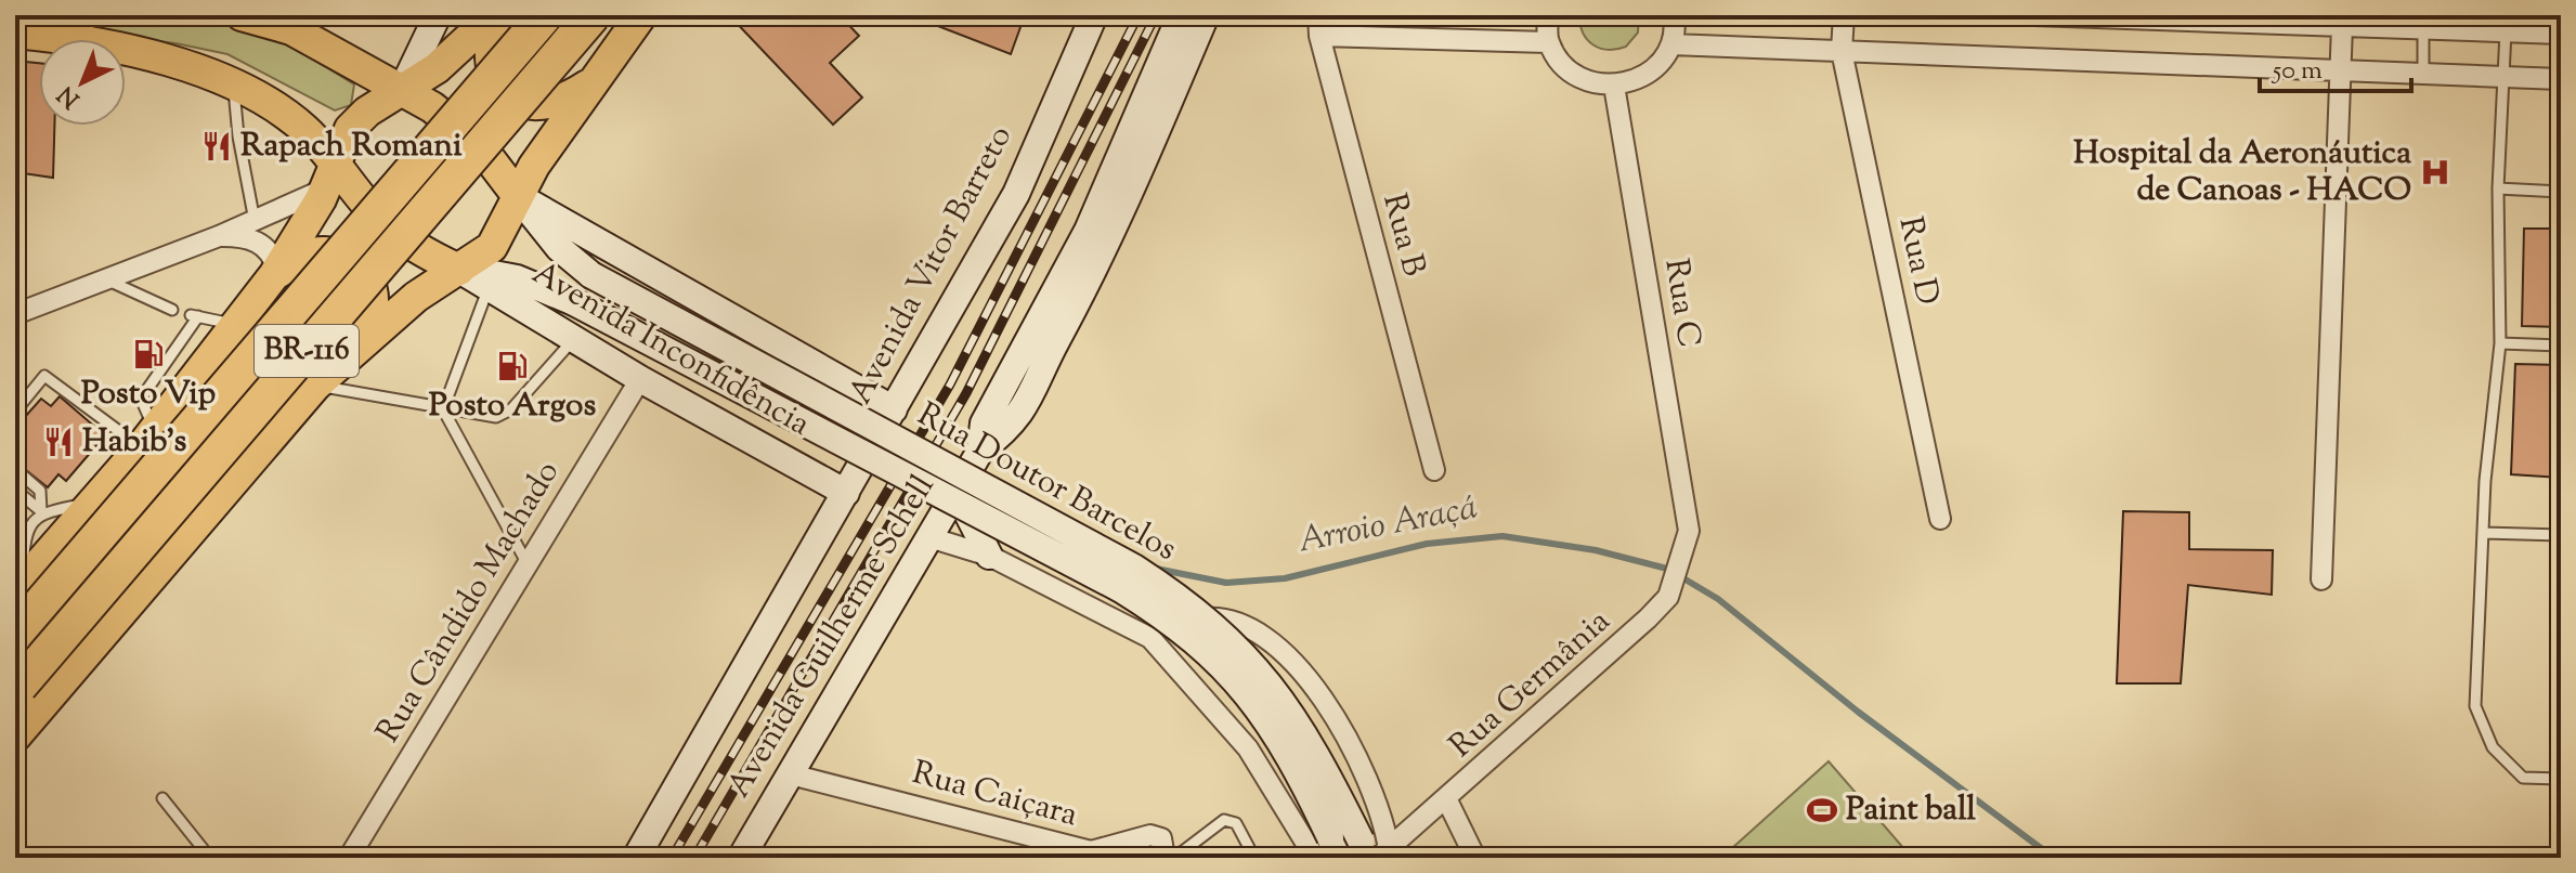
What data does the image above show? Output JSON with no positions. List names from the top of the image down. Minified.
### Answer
{"streets":{"highway":["BR-116"],"main road":["Avenida Vitor Barreto","Avenida Inconfidência","Rua Doutor Barcelos","Avenida Guilherme Schell"],"street":["Rua B","Rua D","Rua C","Rua Cândido Machado","Rua Germânia","Rua Caiçara"]},"crossings":[["Avenida Vitor Barreto","Avenida Inconfidência"],["Rua C","Rua Germânia"],["Avenida Inconfidência","Rua Doutor Barcelos"],["Avenida Inconfidência","Rua Cândido Machado"],["Rua Doutor Barcelos","Rua Germânia"],["Avenida Guilherme Schell","Rua Caiçara"]],"water":["Arroio Araçá"],"places":{"restaurant":["Rapach Romani","Habib's"],"hospital":["Hospital da Aeronáutica de Canoas - HACO"],"fuel station":["Posto Vip","Posto Argos"],"sports":["Paint ball"]},"scale_bar":"50 m","north":"bottom left"}
